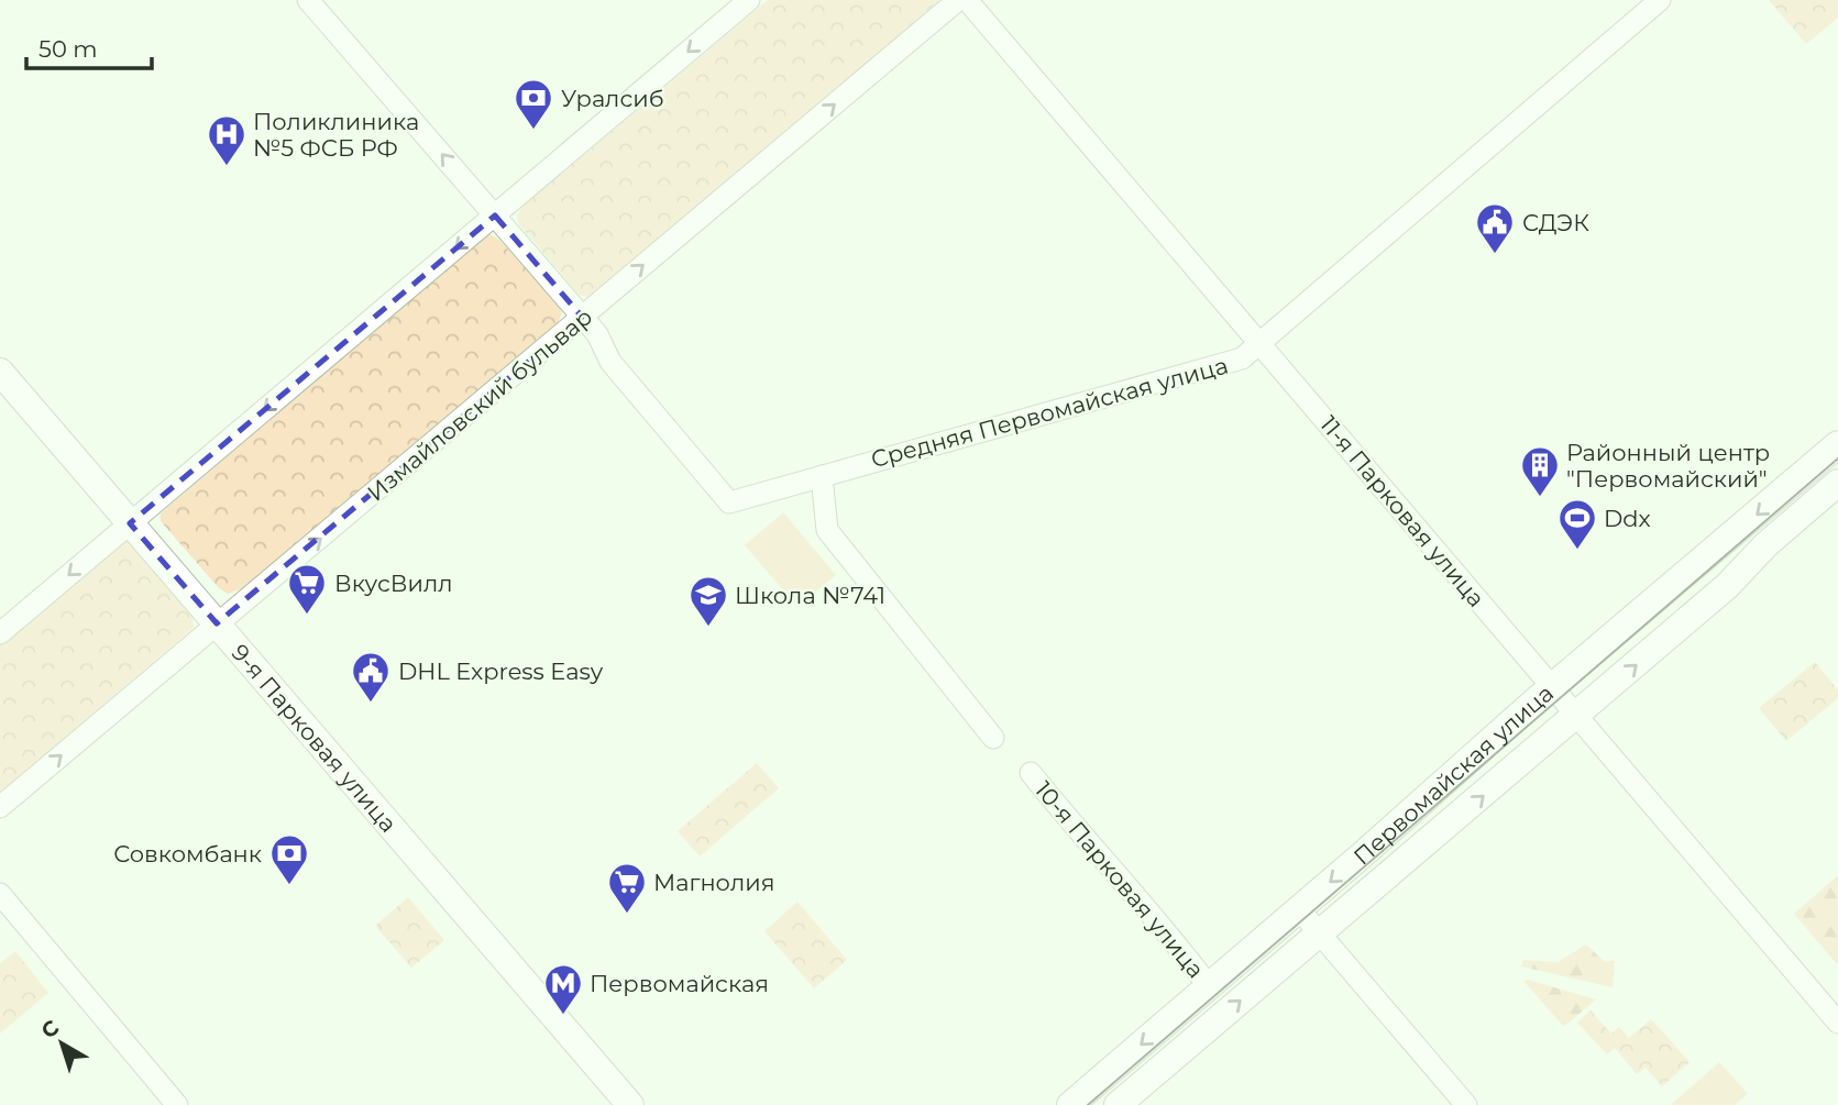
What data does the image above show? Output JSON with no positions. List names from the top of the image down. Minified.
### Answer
{"streets":{"main road":["9-я Парковая улица","Первомайская улица"],"street":["Измайловский бульвар","Средняя Первомайская улица","11-я Парковая улица","10-я Парковая улица"]},"crossings":[["Измайловский бульвар","Средняя Первомайская улица"],["Измайловский бульвар","9-я Парковая улица"],["Средняя Первомайская улица","11-я Парковая улица"],["11-я Парковая улица","Первомайская улица"],["Первомайская улица","10-я Парковая улица"]],"places":{"bank":["Уралсиб","Совкомбанк"],"hospital":["Поликлиника №5 ФСБ РФ"],"public building":["СДЭК","DHL Express Easy"],"building":["Районный центр \"Первомайский\""],"sports":["Ddx"],"supermarket":["ВкусВилл","Магнолия"],"school or university":["Школа №741"],"metro station":["Первомайская"]},"scale_bar":"50 m","north":"top left"}
